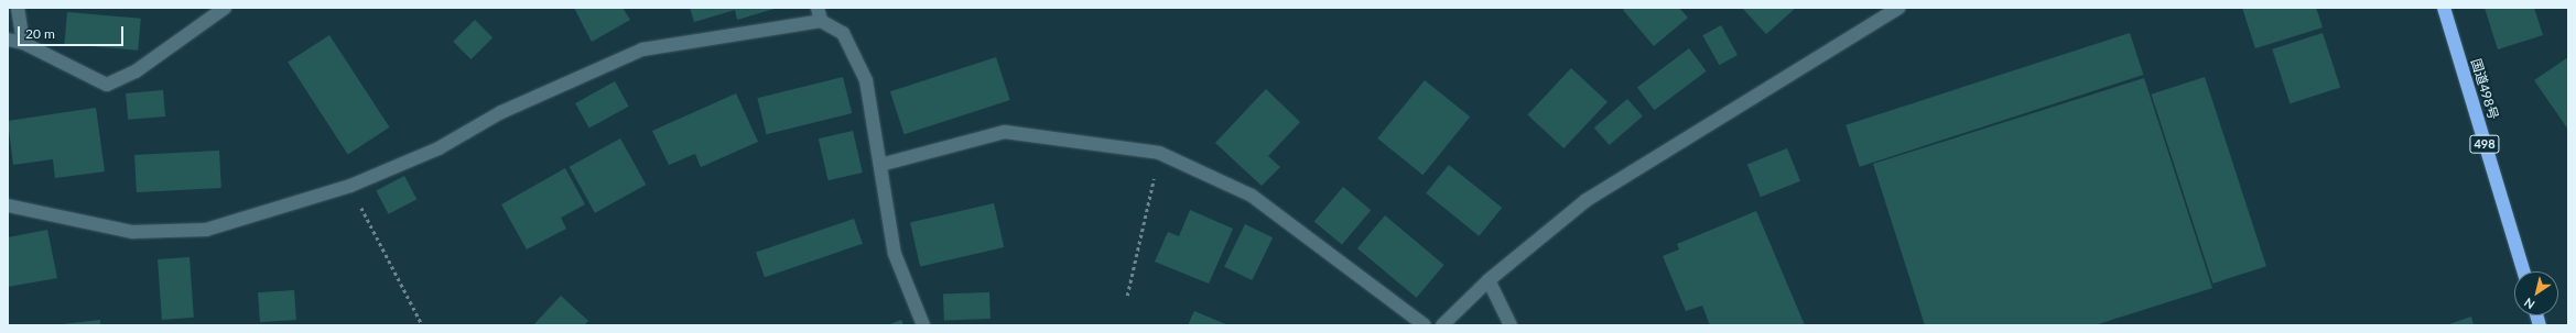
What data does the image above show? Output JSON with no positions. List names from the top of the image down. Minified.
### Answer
{"streets":{"highway":["国道498号","498"]},"scale_bar":"20 m","north":"bottom left"}
